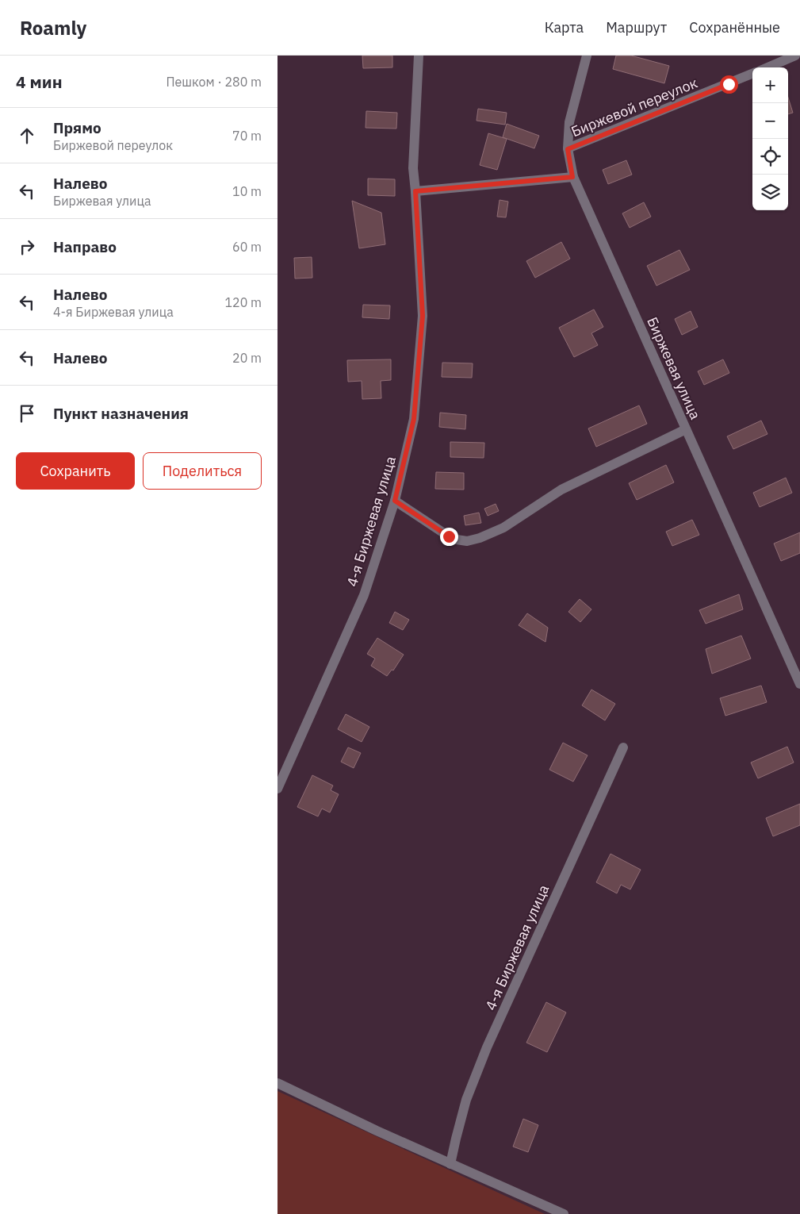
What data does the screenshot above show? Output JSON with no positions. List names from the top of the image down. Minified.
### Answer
{"streets":{"street":["Биржевой переулок","Биржевая улица","4-я Биржевая улица"]},"crossings":[["Биржевой переулок","Биржевая улица"]],"page":{"header":"Roamly","nav":["Карта","Маршрут","Сохранённые"],"heading":["4 мин","Пешком · 280 m"],"map_buttons":["+","−"],"list":[["Прямо","Биржевой переулок","70 m"],["Налево","Биржевая улица","10 m"],["Направо","60 m"],["Налево","4-я Биржевая улица","120 m"],["Налево","20 m"],"Пункт назначения"],"buttons":["Сохранить","Поделиться"]}}
